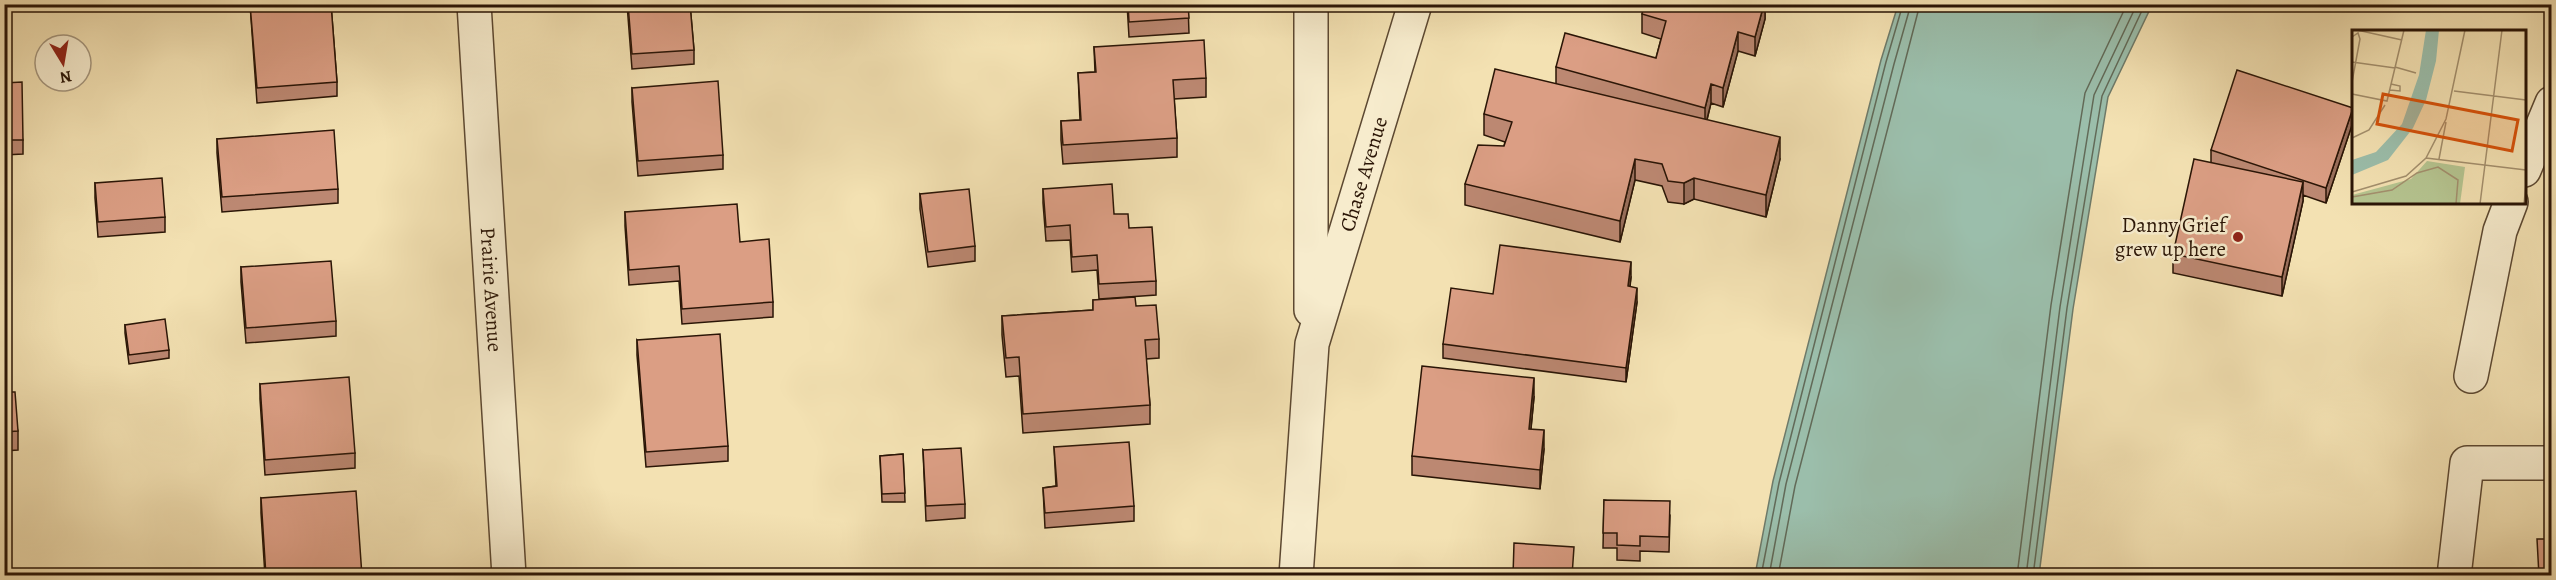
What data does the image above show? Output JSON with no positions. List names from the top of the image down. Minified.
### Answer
{"streets":{"street":["Chase Avenue","Prairie Avenue"]},"places":["Danny Grief grew up here"],"north":"bottom"}
